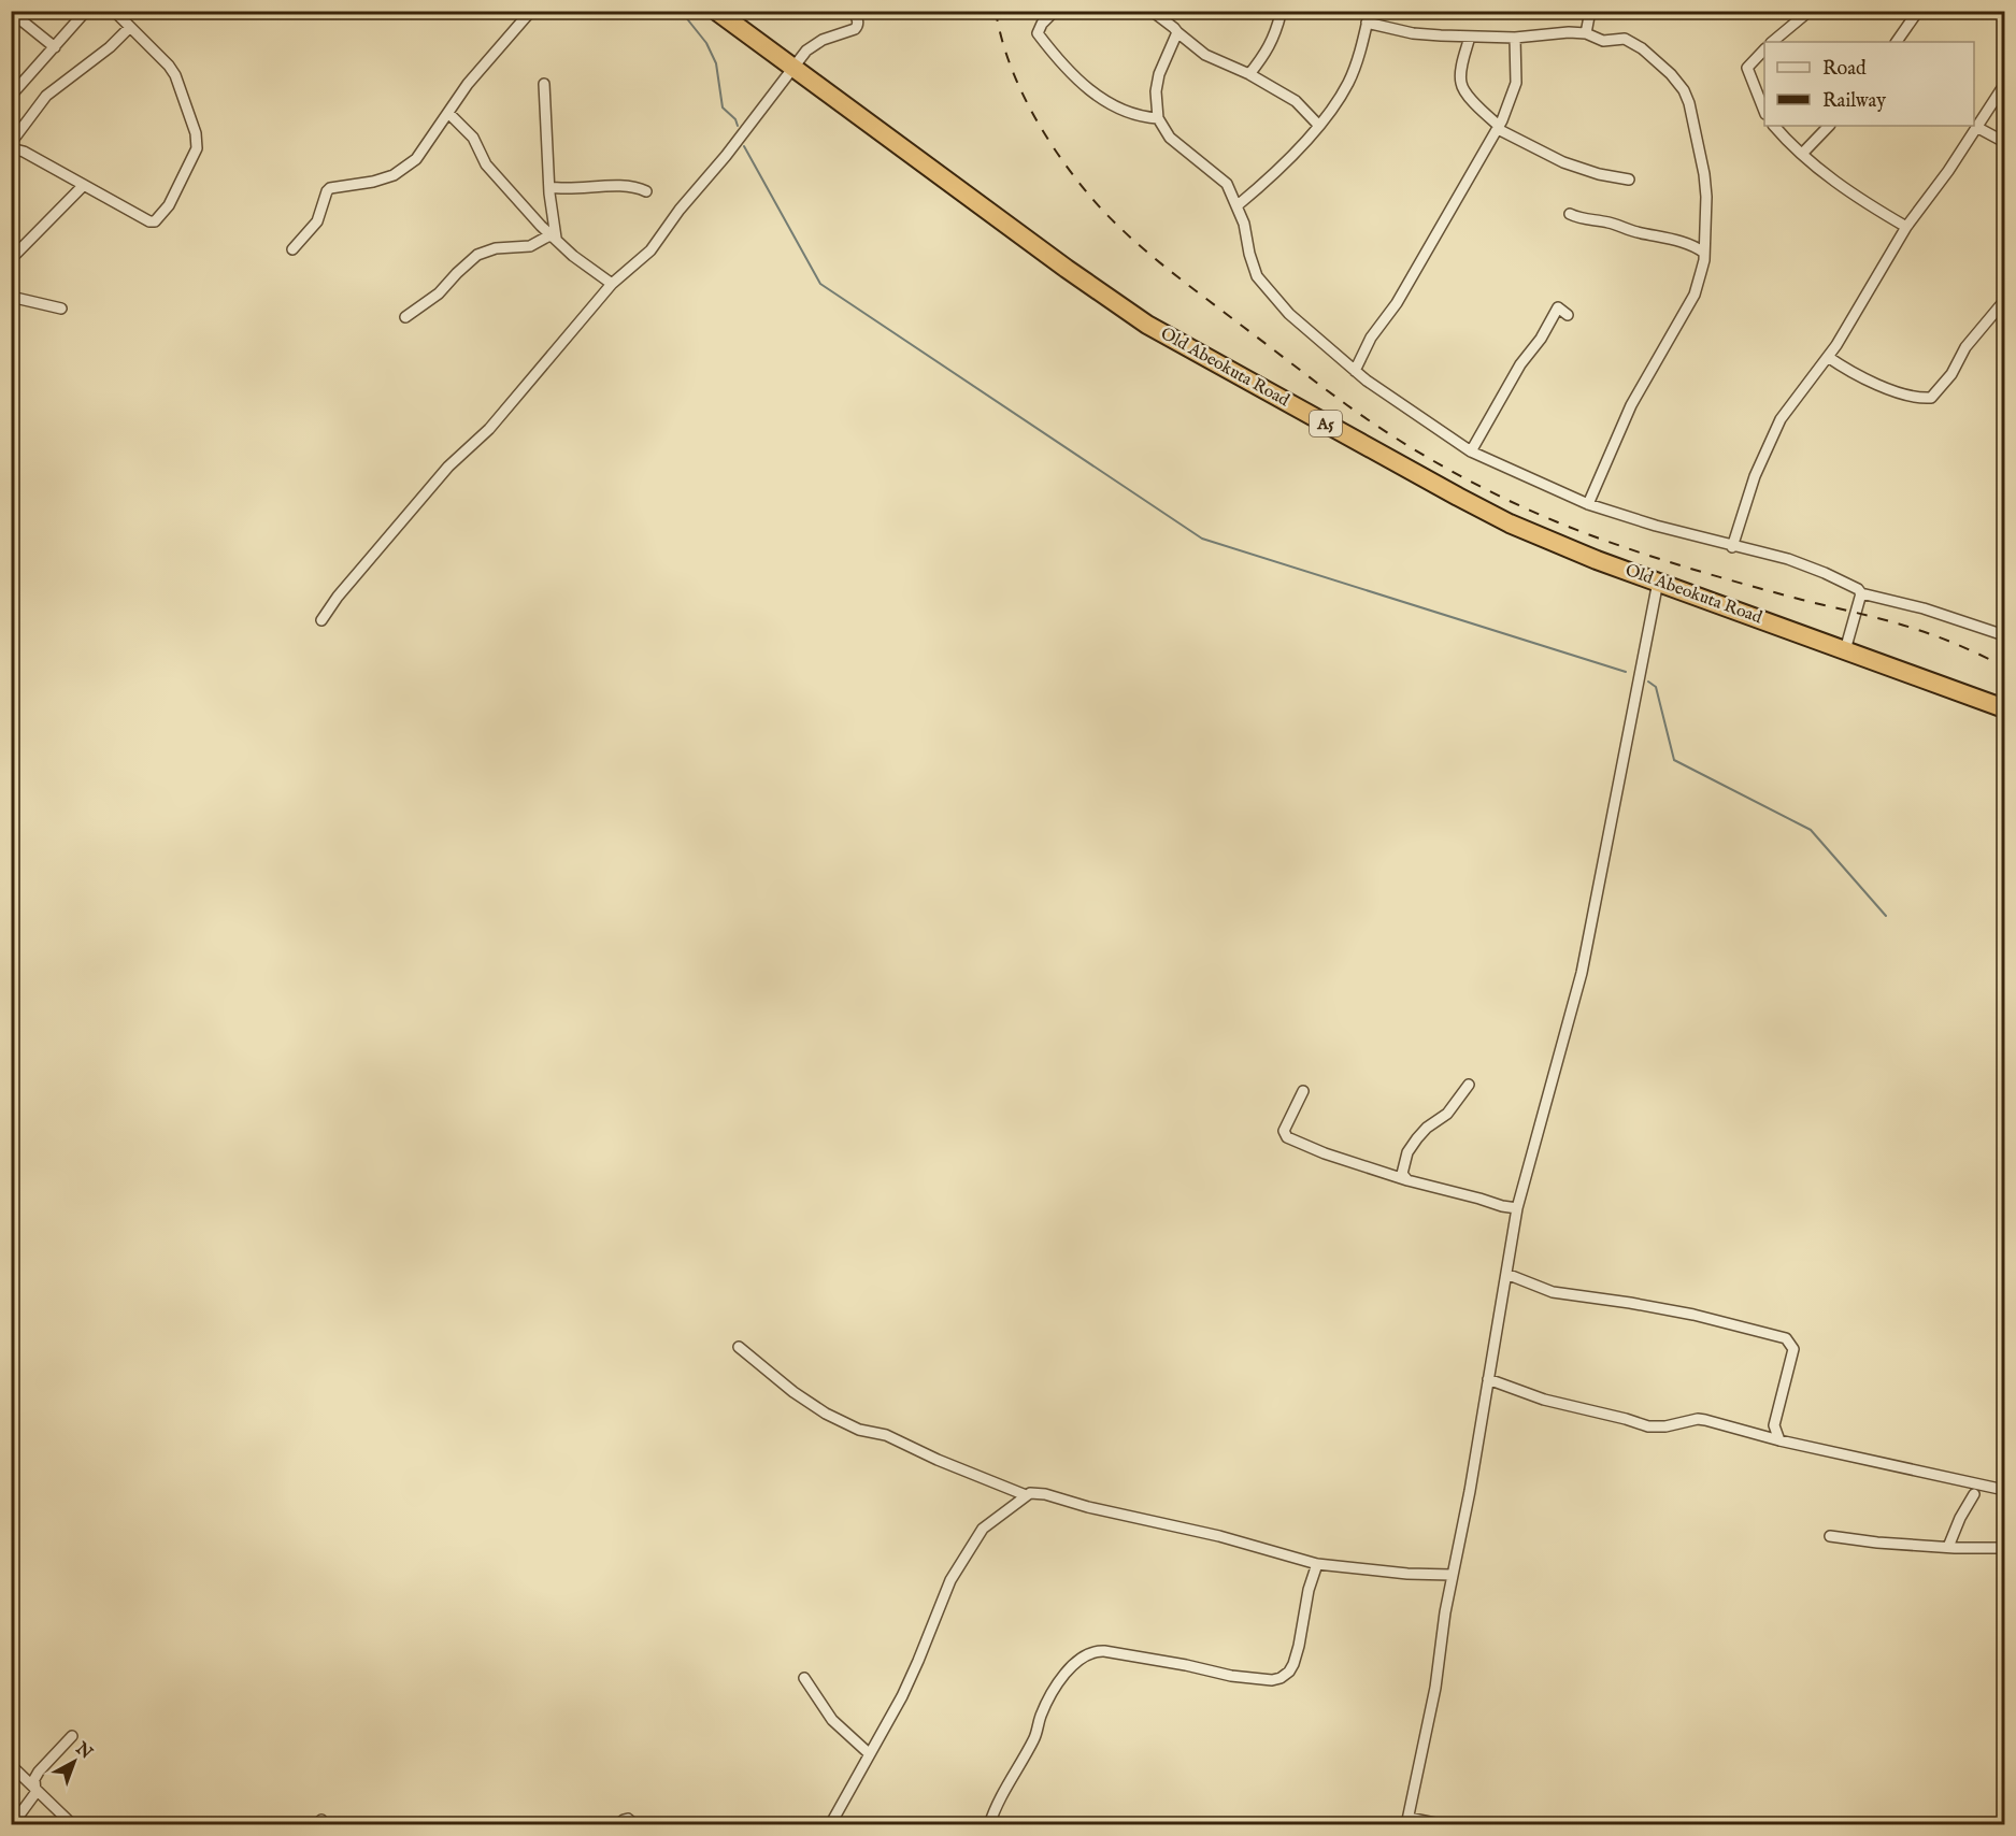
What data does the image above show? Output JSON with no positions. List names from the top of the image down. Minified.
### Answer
{"streets":{"highway":["Old Abeokuta Road","A5"]},"legend":["Road","Railway"],"north":"top right"}
